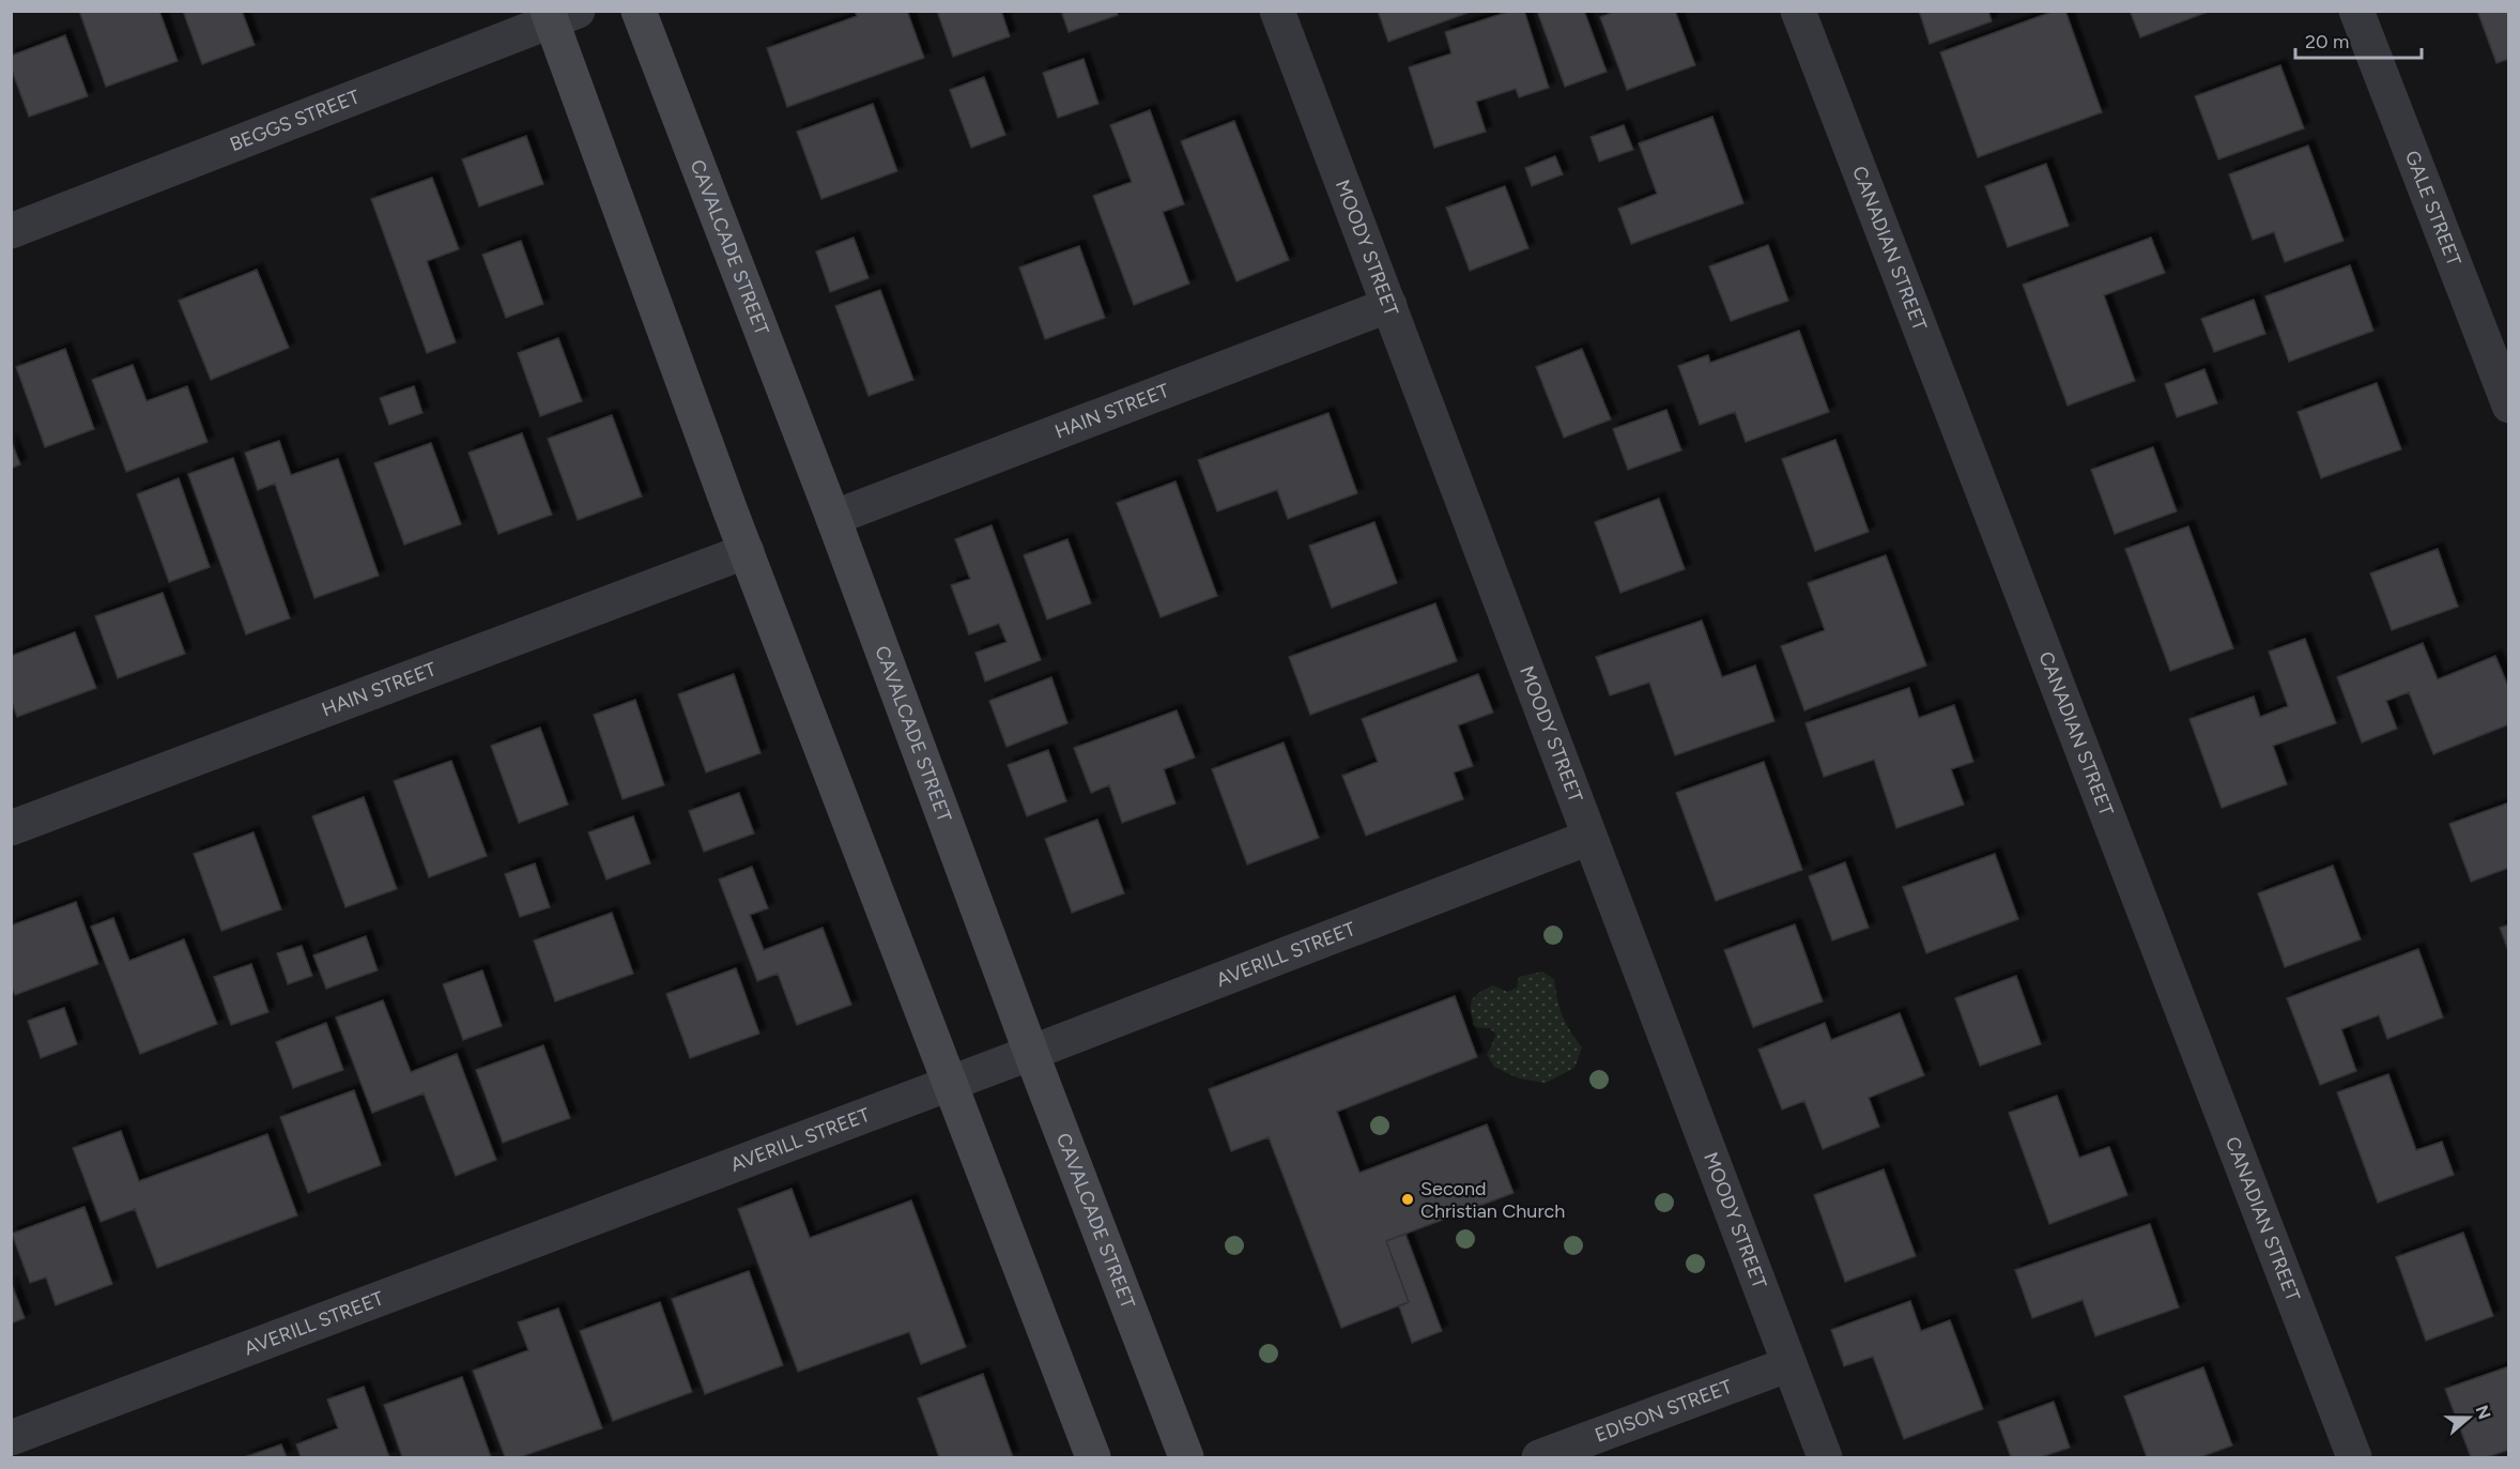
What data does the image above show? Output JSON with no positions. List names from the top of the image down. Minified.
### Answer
{"streets":{"main road":["CAVALCADE STREET"],"street":["BEGGS STREET","GALE STREET","MOODY STREET","CANADIAN STREET","HAIN STREET","AVERILL STREET","EDISON STREET"]},"crossings":[["CAVALCADE STREET","HAIN STREET"],["CAVALCADE STREET","AVERILL STREET"],["MOODY STREET","HAIN STREET"],["MOODY STREET","AVERILL STREET"],["MOODY STREET","EDISON STREET"]],"places":["Second Christian Church"],"scale_bar":"20 m","north":"right"}
